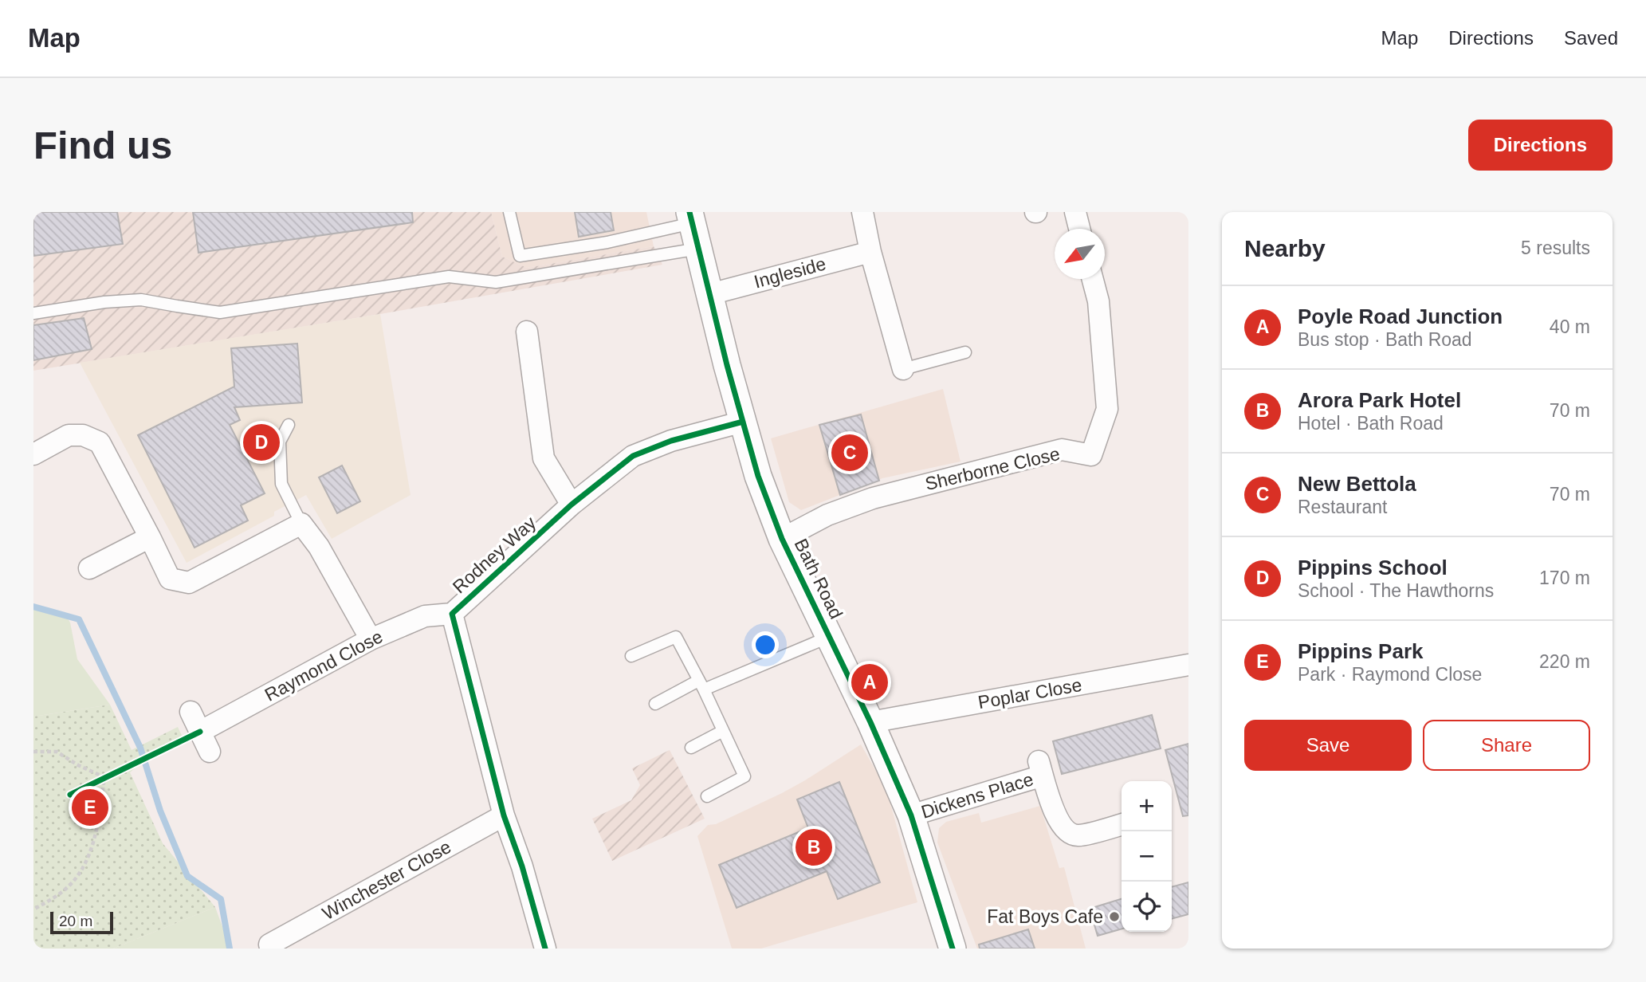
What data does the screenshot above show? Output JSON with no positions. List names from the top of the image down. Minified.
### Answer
{"streets":{"street":["Ingleside","Sherborne Close","Rodney Way","Bath Road","Raymond Close","Poplar Close","Dickens Place","Winchester Close"]},"crossings":[["Ingleside","Bath Road"],["Sherborne Close","Bath Road"],["Rodney Way","Bath Road"],["Rodney Way","Raymond Close"],["Rodney Way","Winchester Close"],["Bath Road","Poplar Close"],["Bath Road","Dickens Place"]],"places":["Fat Boys Cafe"],"scale_bar":"20 m","north":"bottom left","page":{"header":"Map","nav":["Map","Directions","Saved"],"buttons":["Directions",["Save","Share"]],"title":"Find us","heading":["Nearby","5 results"],"list":[{"mark":"A","name":"Poyle Road Junction","note":"Bus stop · Bath Road","value":"40 m"},{"mark":"B","name":"Arora Park Hotel","note":"Hotel · Bath Road","value":"70 m"},{"mark":"C","name":"New Bettola","note":"Restaurant","value":"70 m"},{"mark":"D","name":"Pippins School","note":"School · The Hawthorns","value":"170 m"},{"mark":"E","name":"Pippins Park","note":"Park · Raymond Close","value":"220 m"}],"pins":["D","C","A","E","B"],"map_buttons":["+","−"],"scale":"20 m"}}
